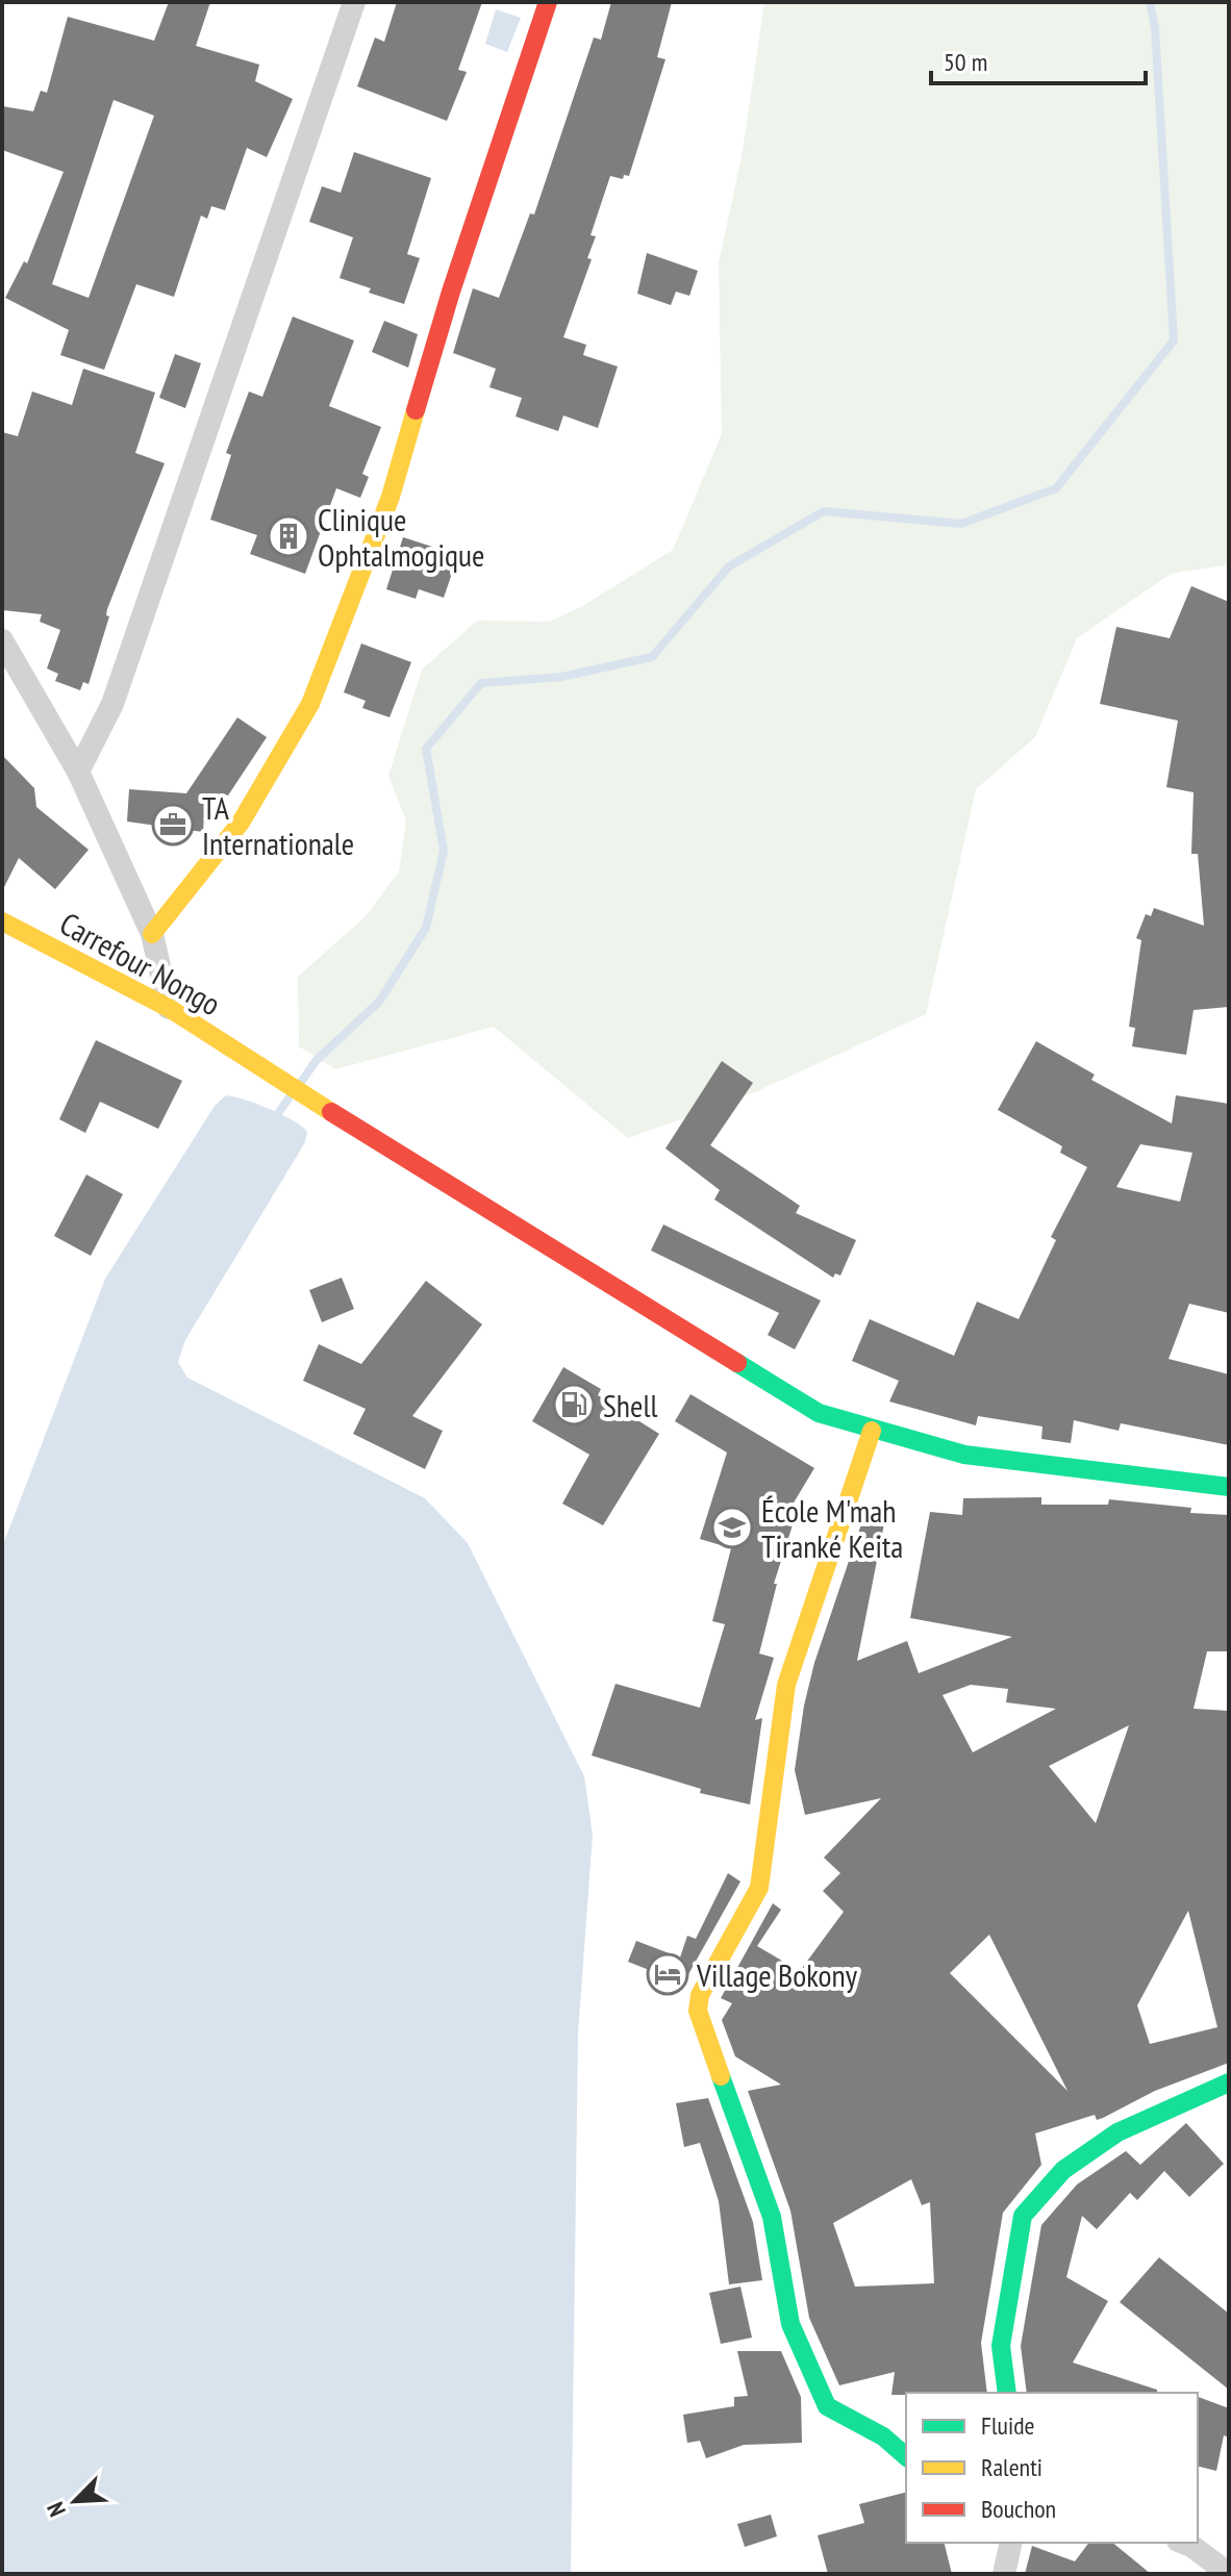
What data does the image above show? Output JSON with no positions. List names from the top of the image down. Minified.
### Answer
{"streets":{"street":["Carrefour Nongo"]},"places":{"building":["Clinique Ophtalmogique"],"office":["TA Internationale"],"fuel station":["Shell"],"school or university":["École M'mah Tiranké Keita"],"hotel":["Village Bokony"]},"legend":["Fluide","Ralenti","Bouchon"],"scale_bar":"50 m","north":"bottom left"}
